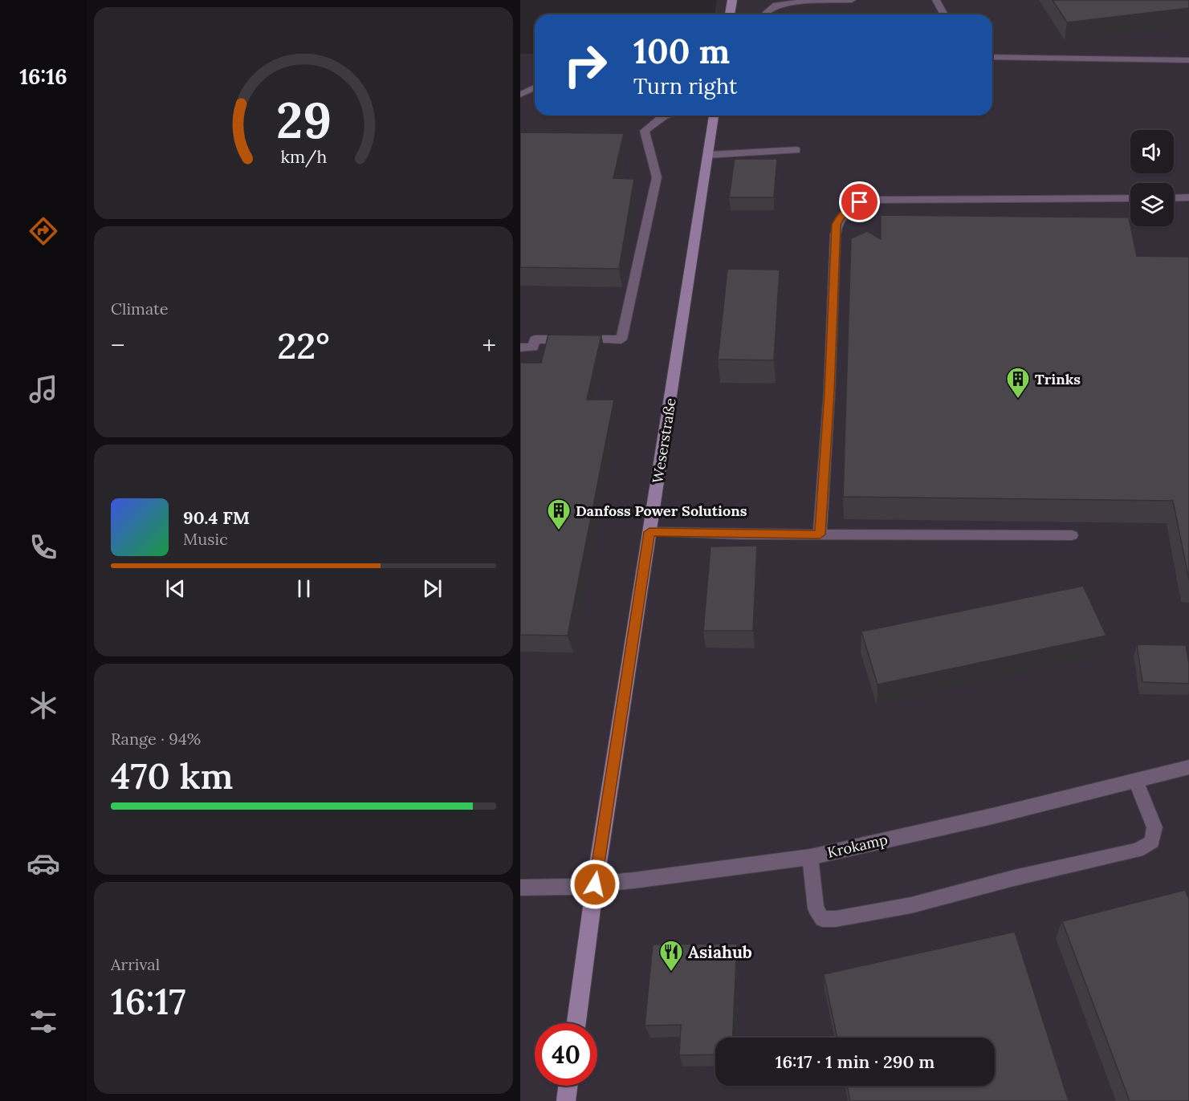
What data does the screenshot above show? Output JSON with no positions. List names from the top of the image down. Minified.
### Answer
{"streets":{"street":["Weserstraße","Krokamp"]},"crossings":[["Weserstraße","Krokamp"]],"places":{"building":["Trinks","Danfoss Power Solutions"],"restaurant":["Asiahub"]},"page":{"tabs":"16:16","turn":["100 m","Turn right"],"tile":["Climate",["Range · 94%","470 km"],["Arrival","16:17"]],"heat":["−","22°","+"],"song":["90.4 FM","Music"],"limit":"40","trip":"16:17 · 1 min · 290 m","gauge":["29","km/h"]}}
